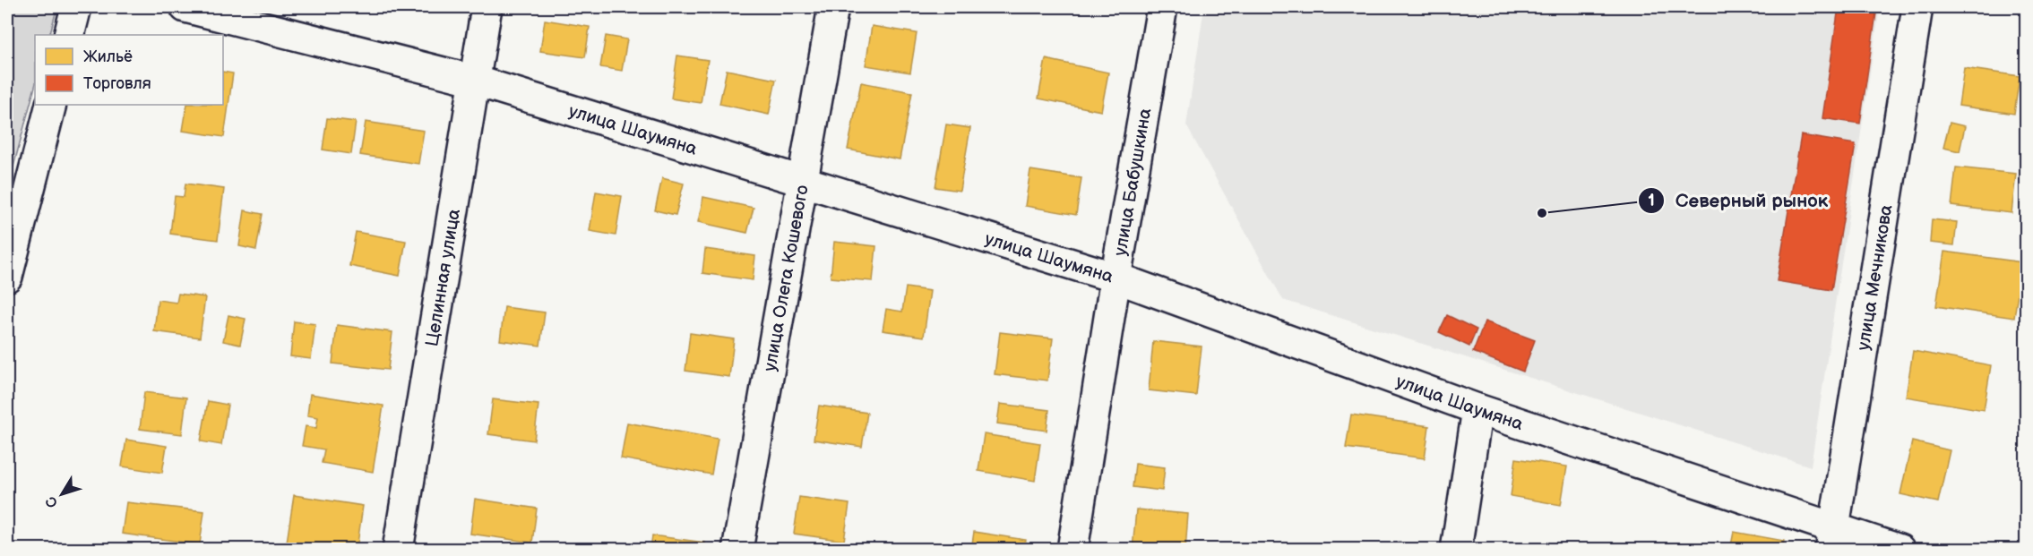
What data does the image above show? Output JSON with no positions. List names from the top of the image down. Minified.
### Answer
{"streets":{"street":["улица Шаумяна","улица Бабушкина","улица Мечникова","Целинная улица","улица Олега Кошевого"]},"crossings":[["улица Шаумяна","улица Бабушкина"],["улица Шаумяна","улица Мечникова"],["улица Шаумяна","Целинная улица"],["улица Шаумяна","улица Олега Кошевого"]],"places":["Северный рынок"],"legend":["Жильё","Торговля"],"north":"bottom left"}
